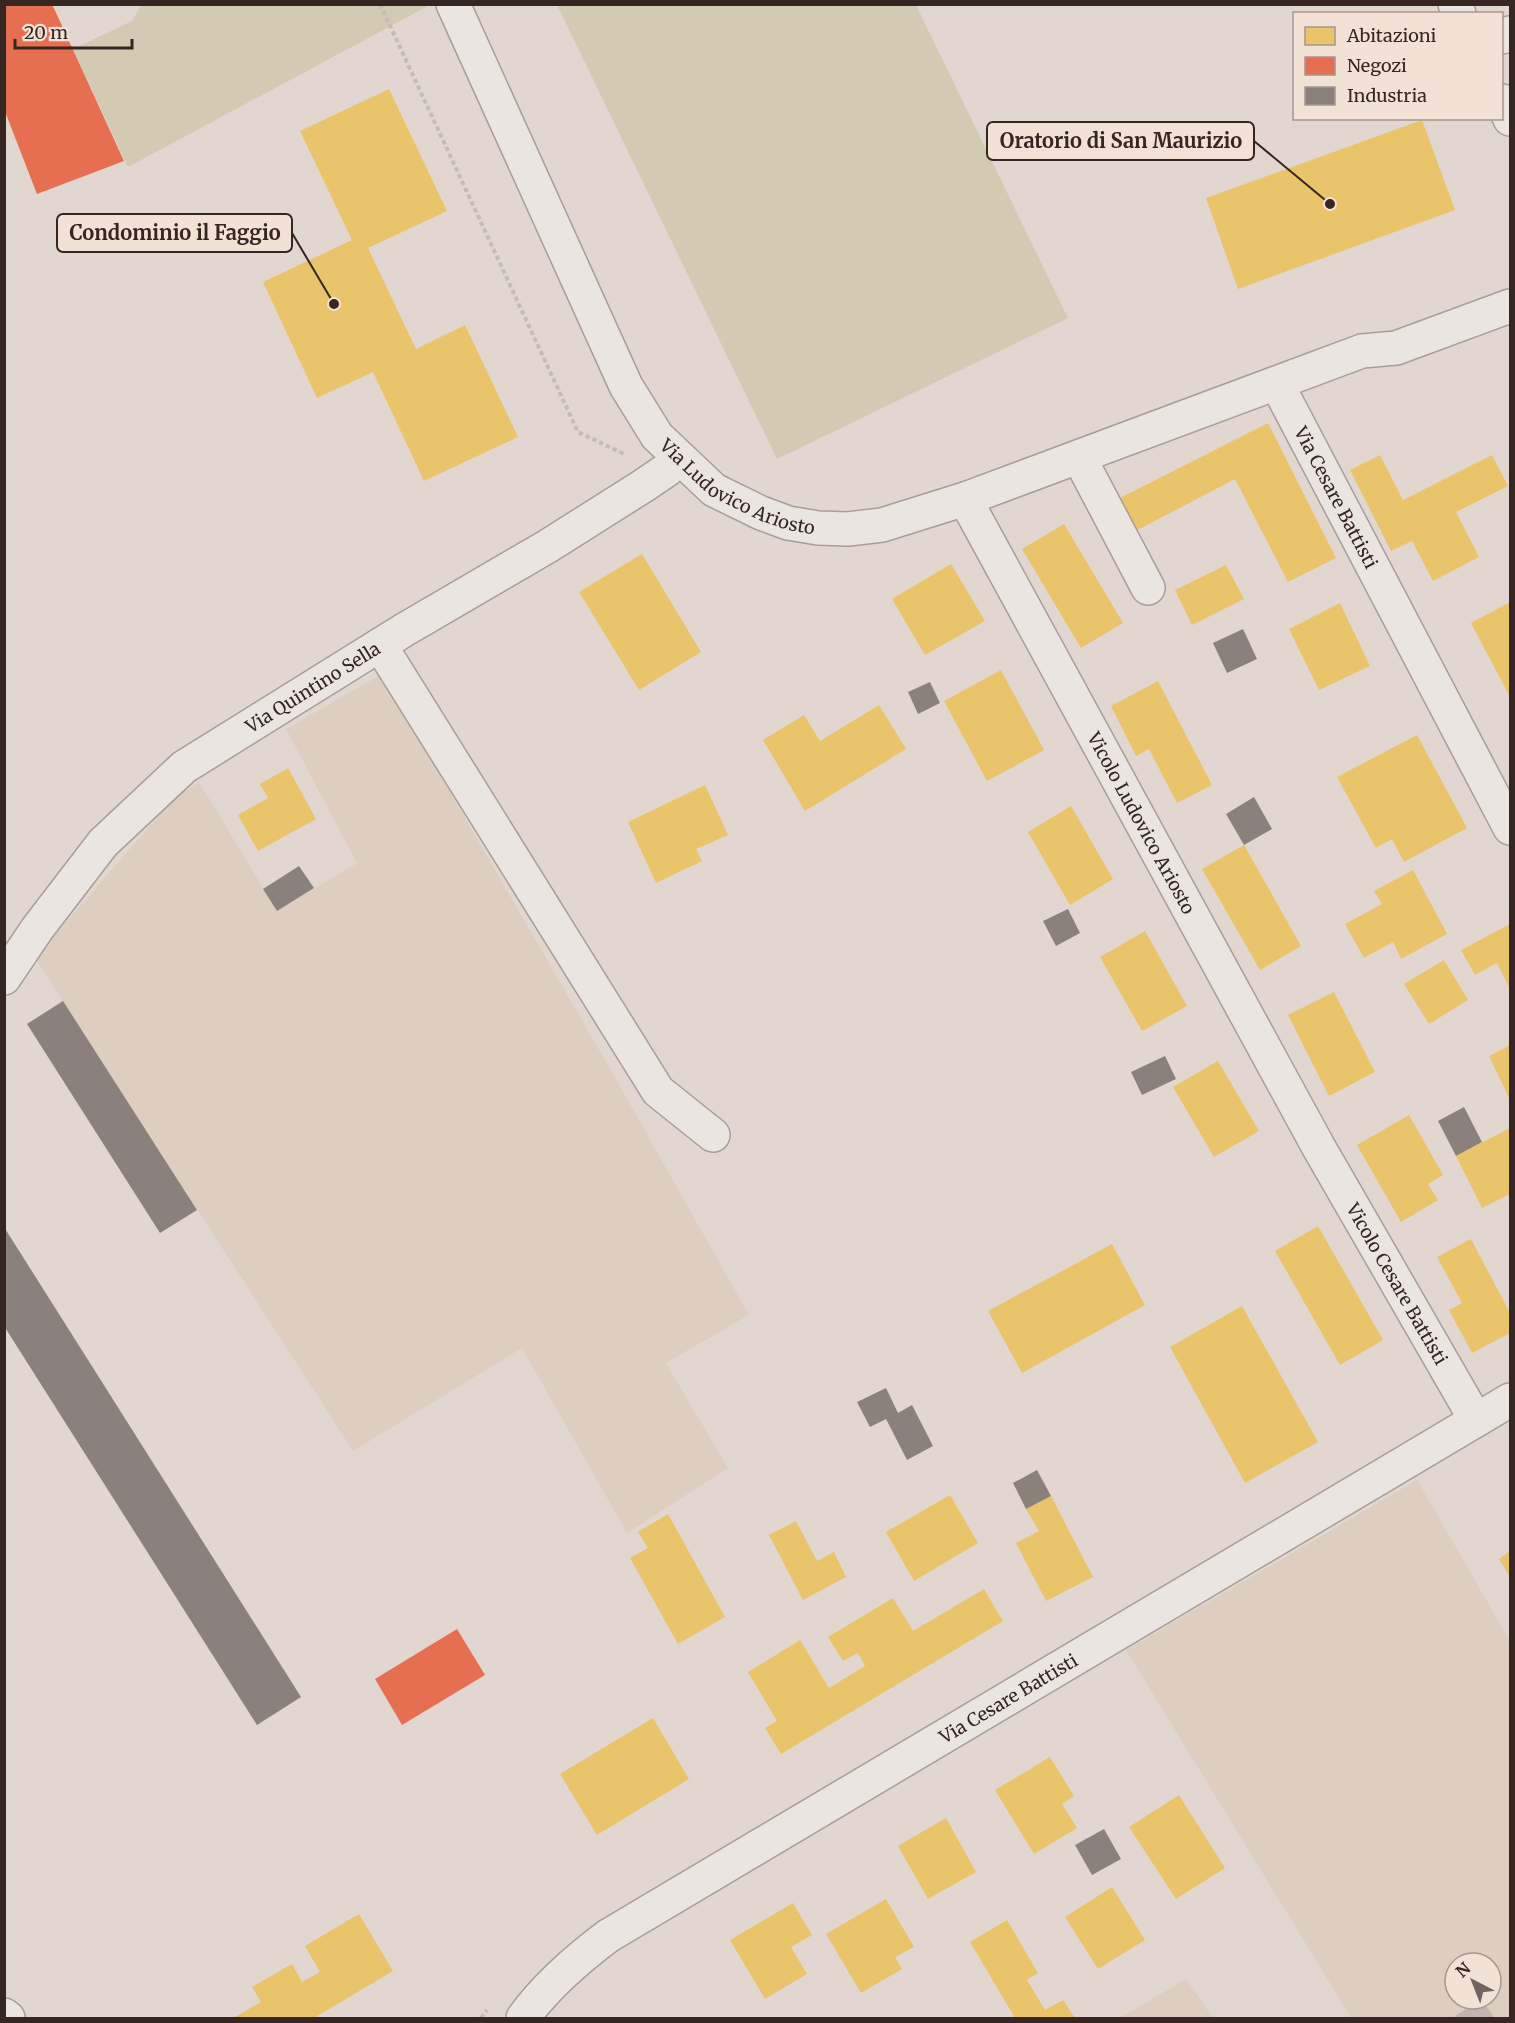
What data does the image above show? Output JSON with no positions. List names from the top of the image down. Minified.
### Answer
{"streets":{"street":["Via Ludovico Ariosto","Via Cesare Battisti","Via Quintino Sella","Vicolo Ludovico Ariosto","Vicolo Cesare Battisti"]},"crossings":[["Via Ludovico Ariosto","Via Cesare Battisti"],["Via Ludovico Ariosto","Via Quintino Sella"],["Via Ludovico Ariosto","Vicolo Ludovico Ariosto"],["Via Cesare Battisti","Vicolo Cesare Battisti"],["Vicolo Ludovico Ariosto","Vicolo Cesare Battisti"]],"places":["Oratorio di San Maurizio","Condominio il Faggio"],"legend":["Abitazioni","Negozi","Industria"],"scale_bar":"20 m","north":"top left"}
